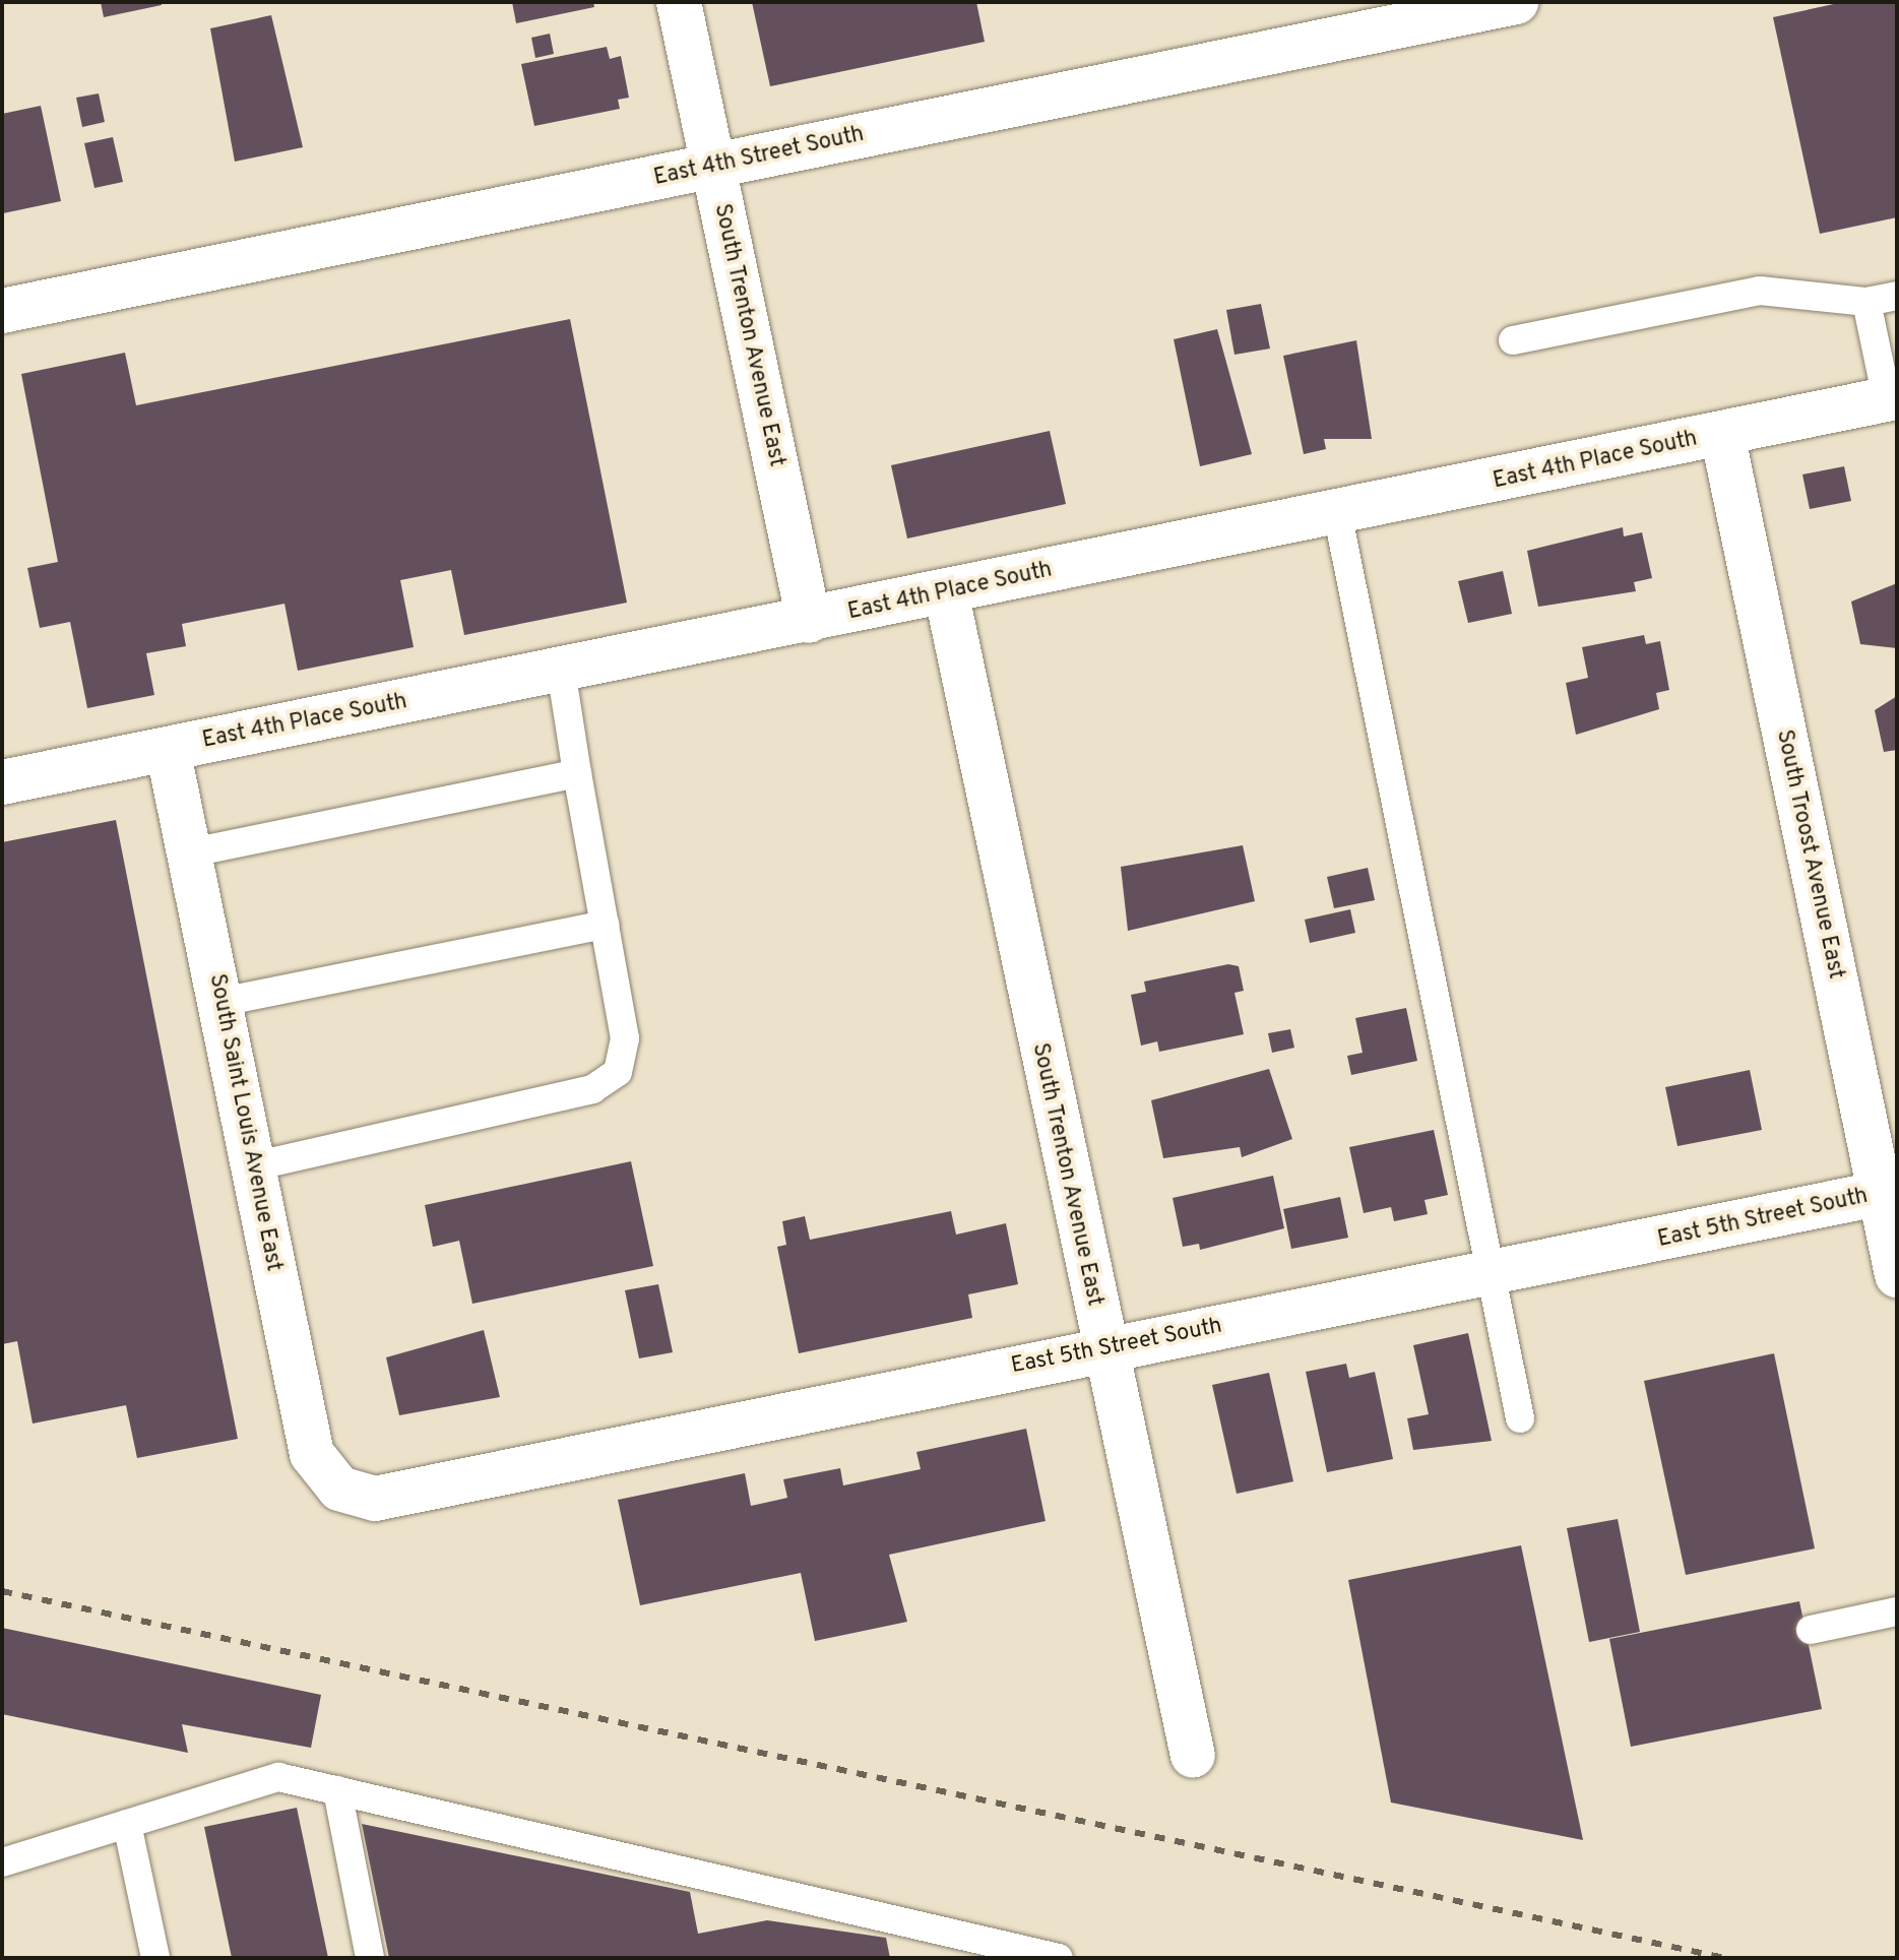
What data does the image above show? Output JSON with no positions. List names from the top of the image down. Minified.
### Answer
{"streets":{"street":["East 4th Street South","South Trenton Avenue East","East 4th Place South","South Troost Avenue East","South Saint Louis Avenue East","East 5th Street South"]},"crossings":[["East 4th Street South","South Trenton Avenue East"],["South Trenton Avenue East","East 4th Place South"],["South Trenton Avenue East","East 5th Street South"],["East 4th Place South","South Troost Avenue East"],["East 4th Place South","South Saint Louis Avenue East"],["South Troost Avenue East","East 5th Street South"],["South Saint Louis Avenue East","East 5th Street South"]]}
